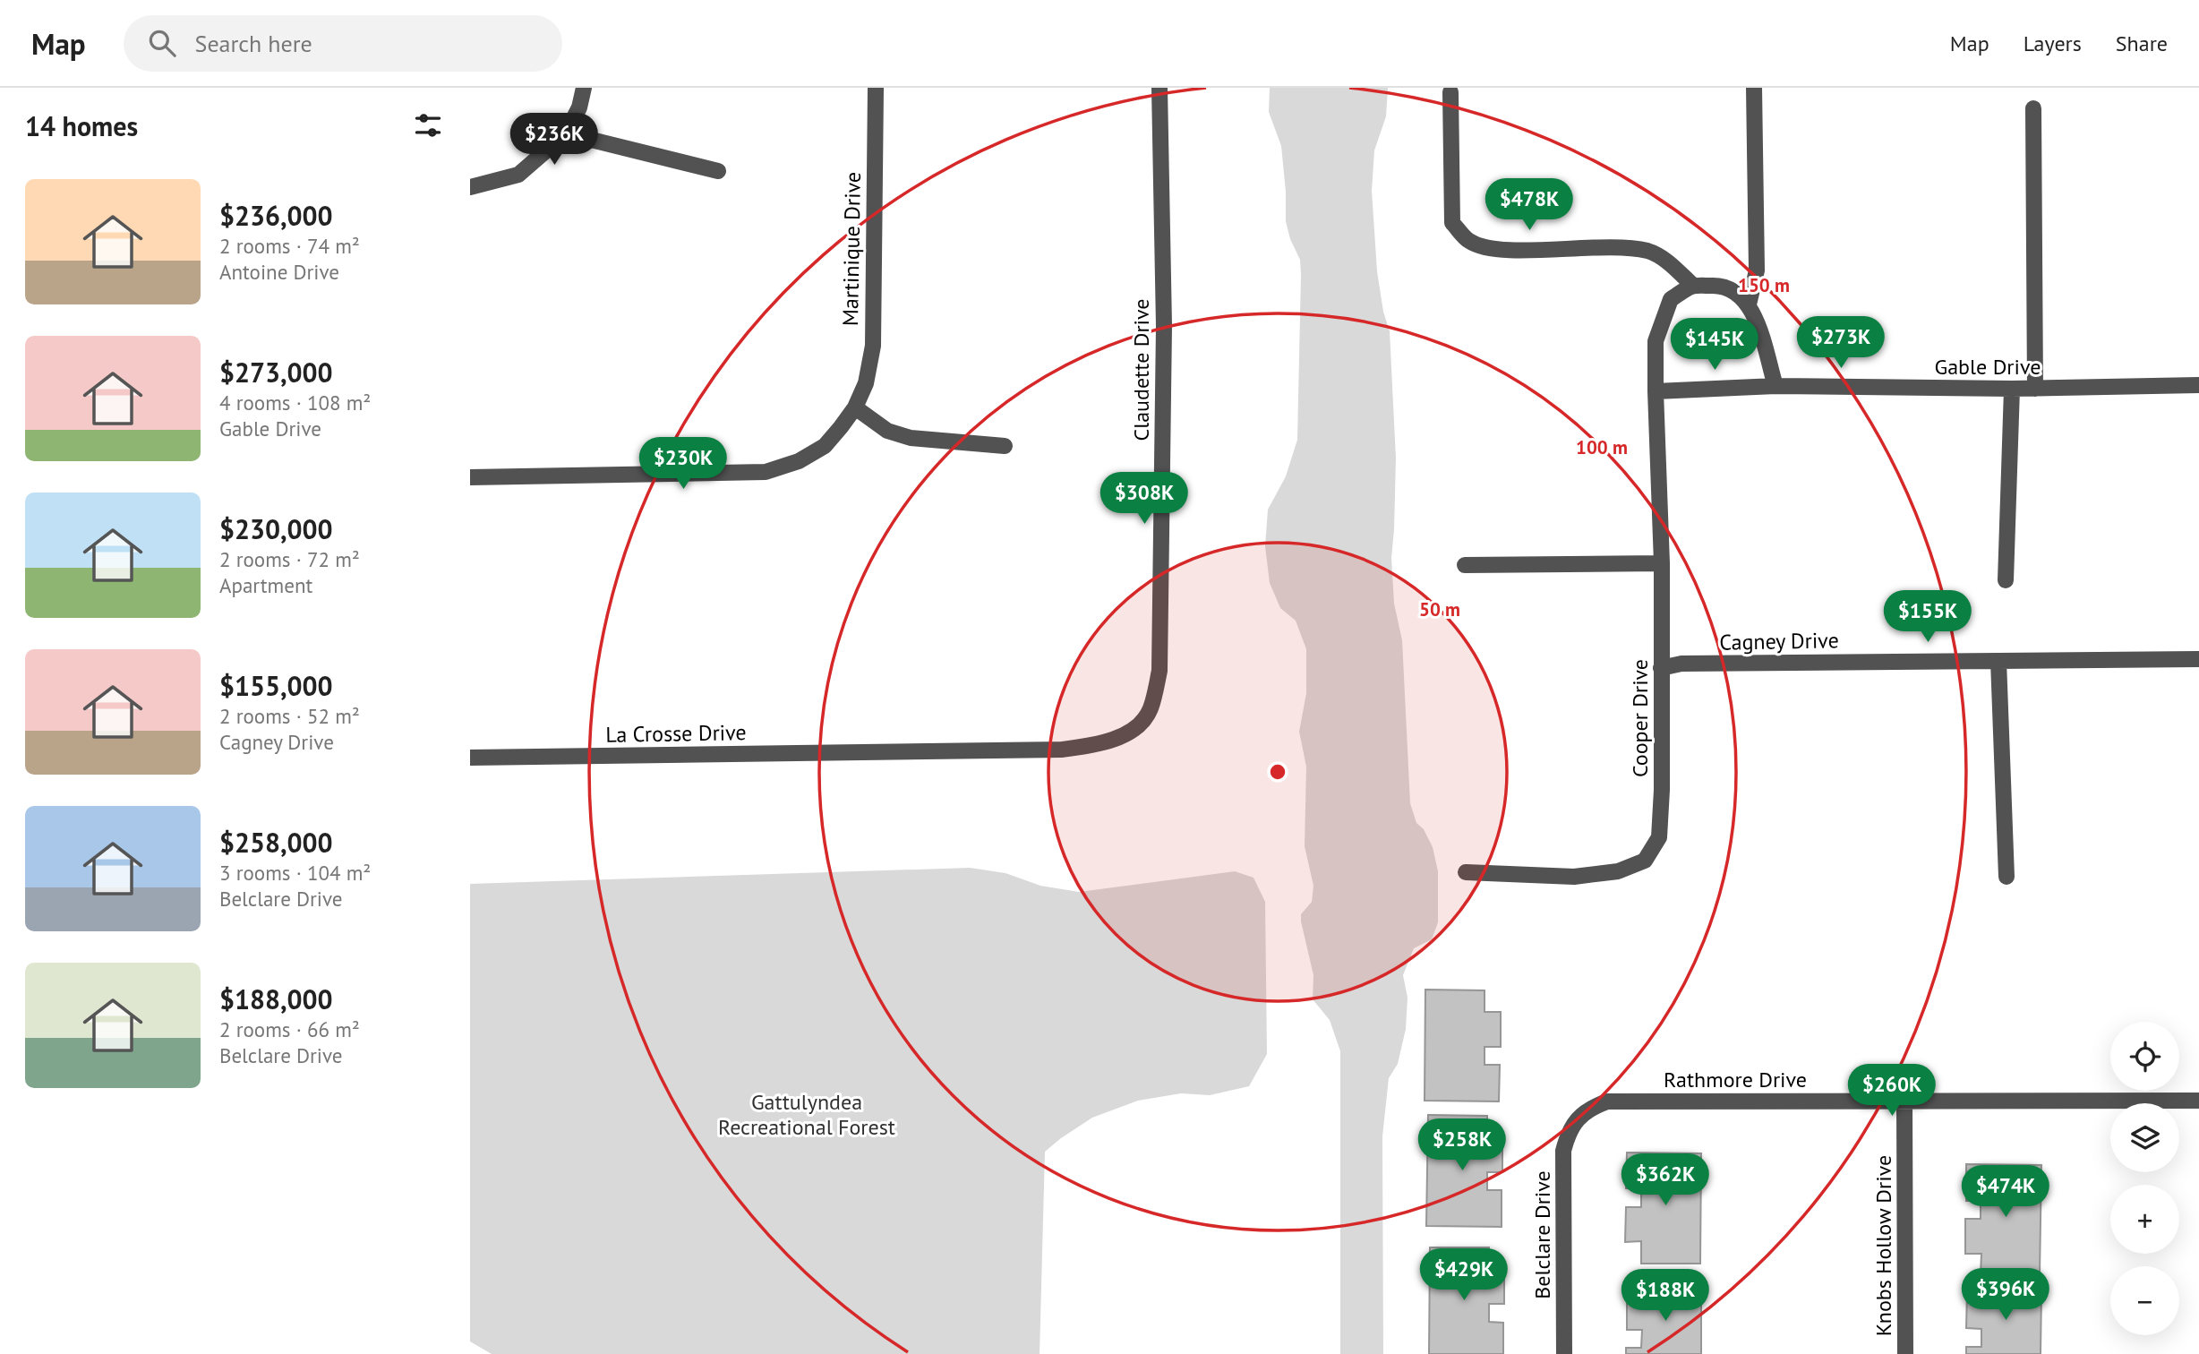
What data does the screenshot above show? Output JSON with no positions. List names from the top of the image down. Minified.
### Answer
{"streets":{"street":["Martinique Drive","Gable Drive","Claudette Drive","Cagney Drive","Cooper Drive","La Crosse Drive","Rathmore Drive","Belclare Drive","Knobs Hollow Drive"]},"crossings":[["Gable Drive","Cooper Drive"],["Claudette Drive","La Crosse Drive"],["Cagney Drive","Cooper Drive"],["Rathmore Drive","Belclare Drive"],["Rathmore Drive","Knobs Hollow Drive"]],"parks":["Gattulyndea Recreational Forest"],"page":{"header":"Map","search":"Search here","nav":["Map","Layers","Share"],"heading":"14 homes","price":["$236K","$478K","$273K","$145K","$230K","$308K","$155K","$260K","$258K","$362K","$474K","$429K","$396K","$188K"],"list":[{"name":"$236,000","note":"2 rooms · 74 m² · Antoine Drive"},{"name":"$273,000","note":"4 rooms · 108 m² · Gable Drive"},{"name":"$230,000","note":"2 rooms · 72 m² · Apartment"},{"name":"$155,000","note":"2 rooms · 52 m² · Cagney Drive"},{"name":"$258,000","note":"3 rooms · 104 m² · Belclare Drive"},{"name":"$188,000","note":"2 rooms · 66 m² · Belclare Drive"}],"map_buttons":["+","−"]},"rings":["150 m","100 m","50 m"]}
